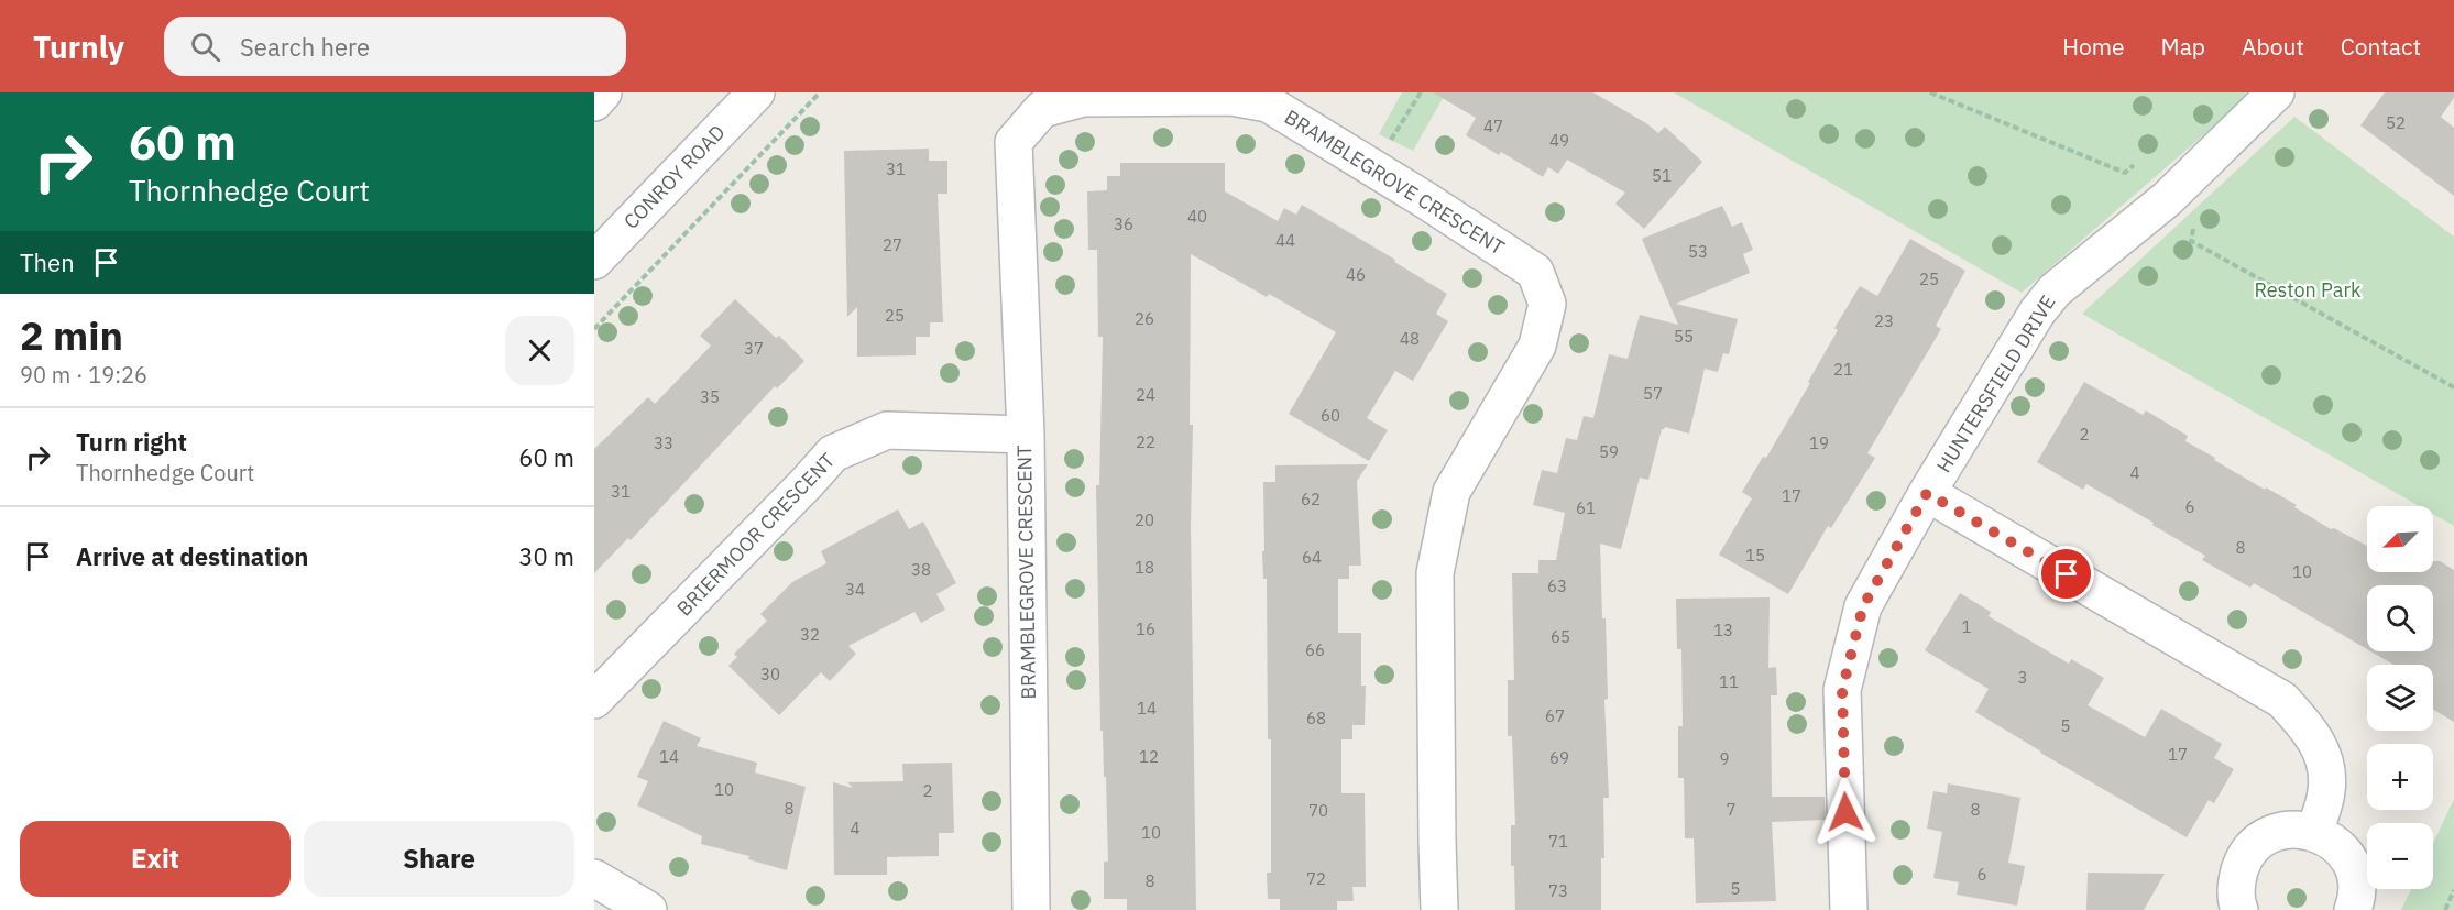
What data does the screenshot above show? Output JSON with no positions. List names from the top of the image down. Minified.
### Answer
{"streets":{"street":["CONROY ROAD","BRAMBLEGROVE CRESCENT","HUNTERSFIELD DRIVE","BRIERMOOR CRESCENT"]},"crossings":[["BRAMBLEGROVE CRESCENT","BRIERMOOR CRESCENT"]],"parks":["Reston Park"],"house_numbers":["52","47","49","31","51","40","36","44","27","53","46","25","25","26","23","55","48","37","21","57","24","35","60","2","22","33","19","59","4","31","17","62","6","61","20","8","15","64","18","38","10","63","34","1","16","13","32","65","66","30","3","11","14","67","68","5","17","14","12","69","9","10","2","8","7","8","70","4","10","71","6","72","8","5","73"],"north":"bottom left","page":{"header":"Turnly","search":"Search here","nav":["Home","Map","About","Contact"],"turn":["60 m","Thornhedge Court"],"then":"Then","heading":["2 min","90 m · 19:26"],"list":[{"name":"Turn right","note":"Thornhedge Court","value":"60 m"},{"name":"Arrive at destination","value":"30 m"}],"map_buttons":["+","−"],"buttons":["Exit","Share"]}}
